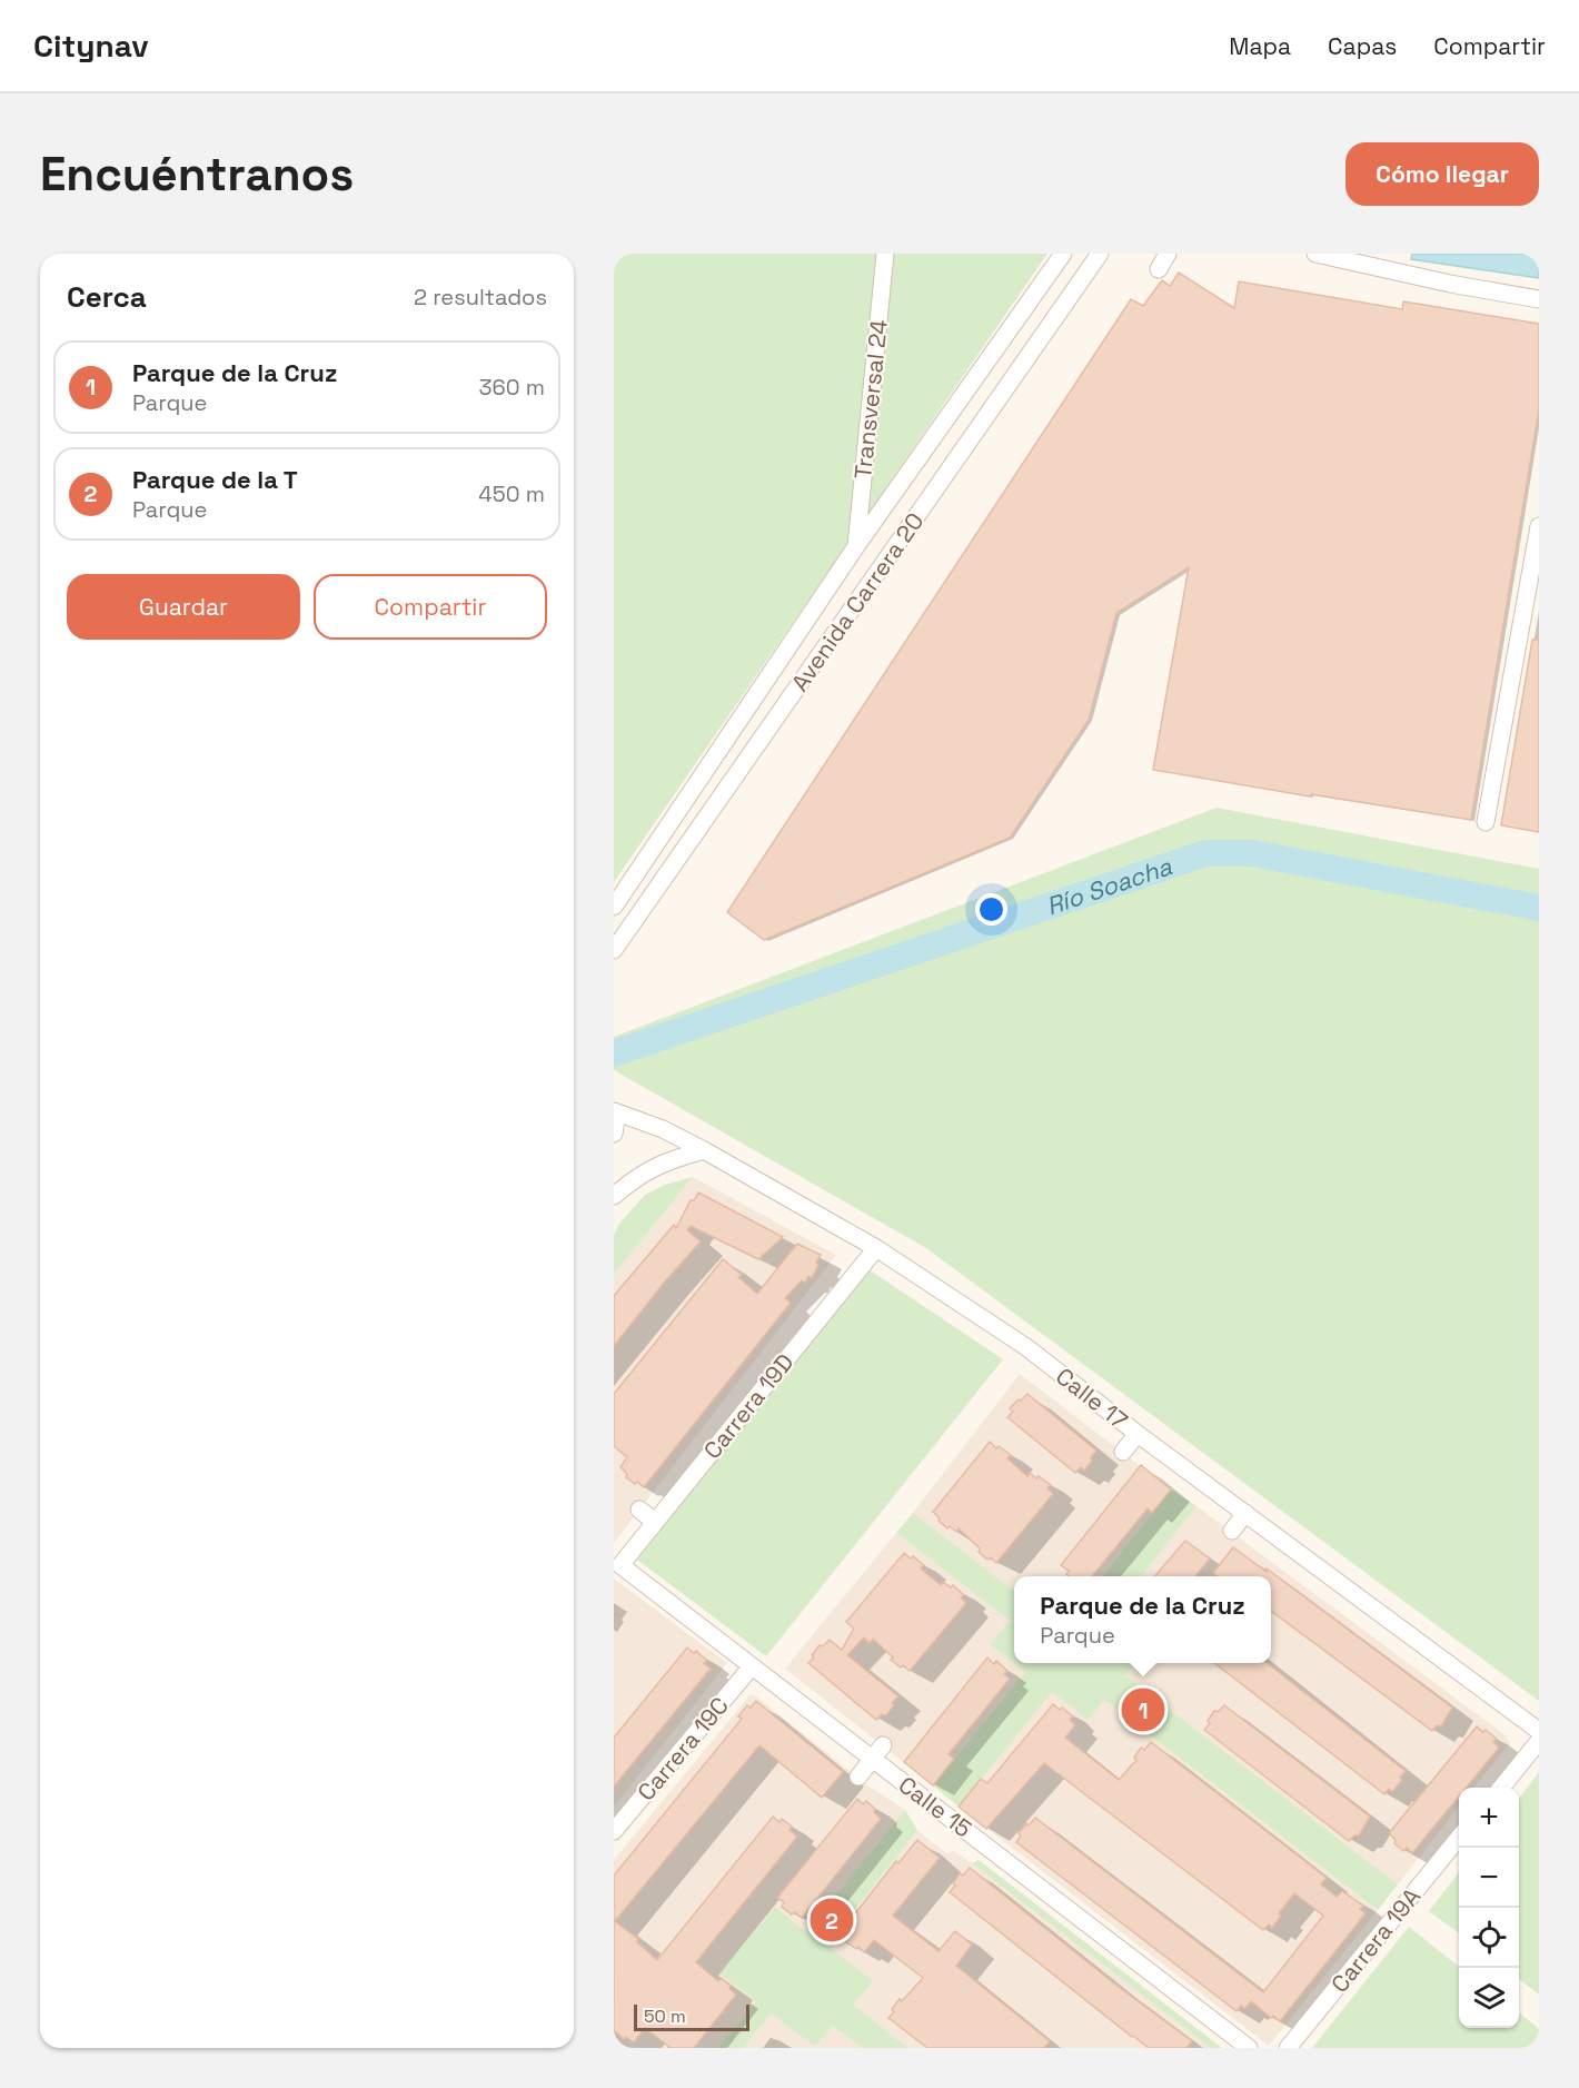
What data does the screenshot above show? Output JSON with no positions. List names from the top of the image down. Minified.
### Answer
{"streets":{"street":["Transversal 24","Avenida Carrera 20","Calle 17","Carrera 19D","Carrera 19C","Calle 15","Carrera 19A"]},"crossings":[["Transversal 24","Avenida Carrera 20"],["Calle 17","Carrera 19D"],["Carrera 19D","Calle 15"],["Carrera 19C","Calle 15"]],"water":["Río Soacha"],"scale_bar":"50 m","page":{"header":"Citynav","nav":["Mapa","Capas","Compartir"],"buttons":["Cómo llegar",["Guardar","Compartir"]],"title":"Encuéntranos","heading":["Cerca","2 resultados"],"list":[{"mark":"1","name":"Parque de la Cruz","note":"Parque","value":"360 m"},{"mark":"2","name":"Parque de la T","note":"Parque","value":"450 m"}],"popup":["Parque de la Cruz","Parque"],"pins":["1","2"],"map_buttons":["+","−"],"scale":"50 m"}}
